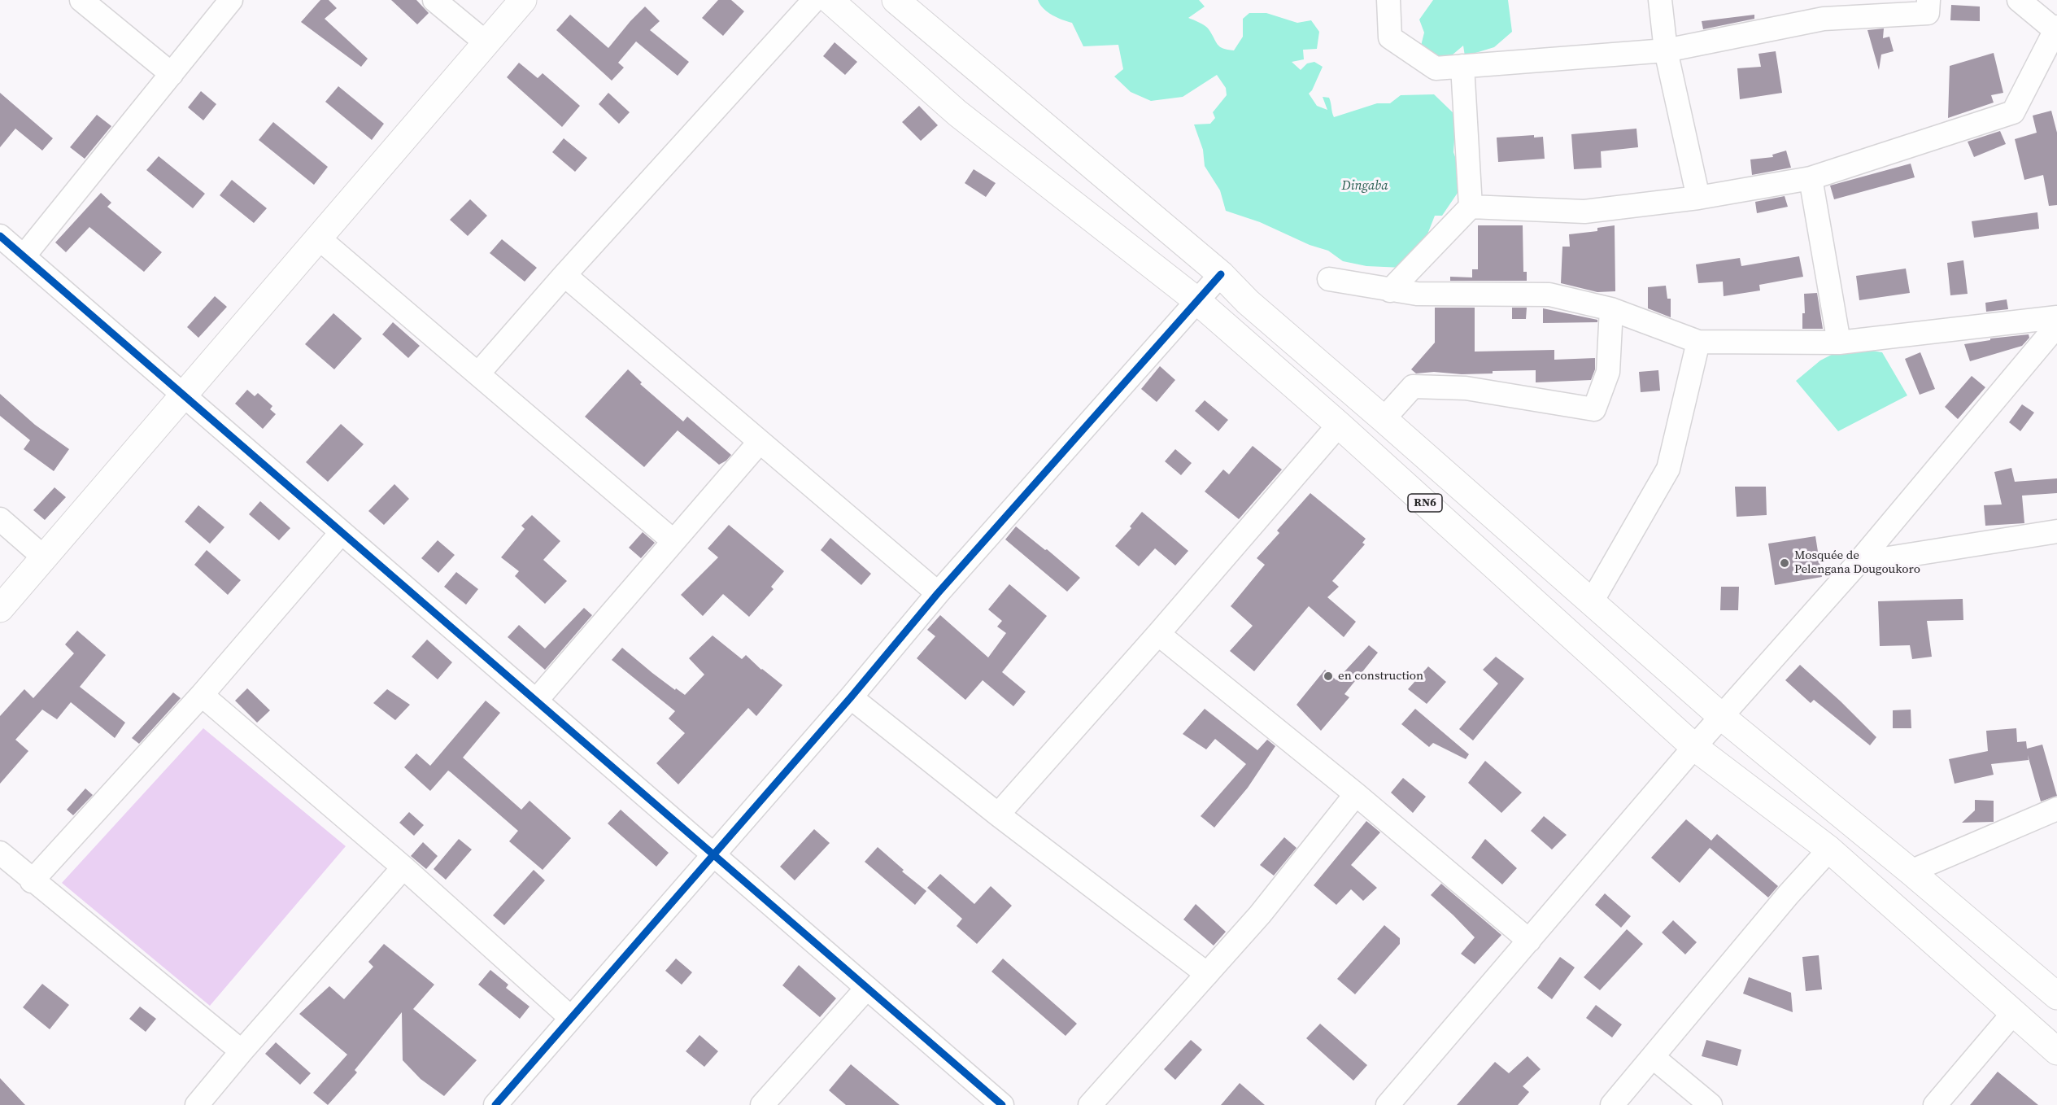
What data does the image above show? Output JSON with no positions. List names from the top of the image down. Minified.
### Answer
{"streets":{"main road":["RN6"]},"water":["Dingaba"],"places":["Mosquée de Pelengana Dougoukoro","en construction"]}
